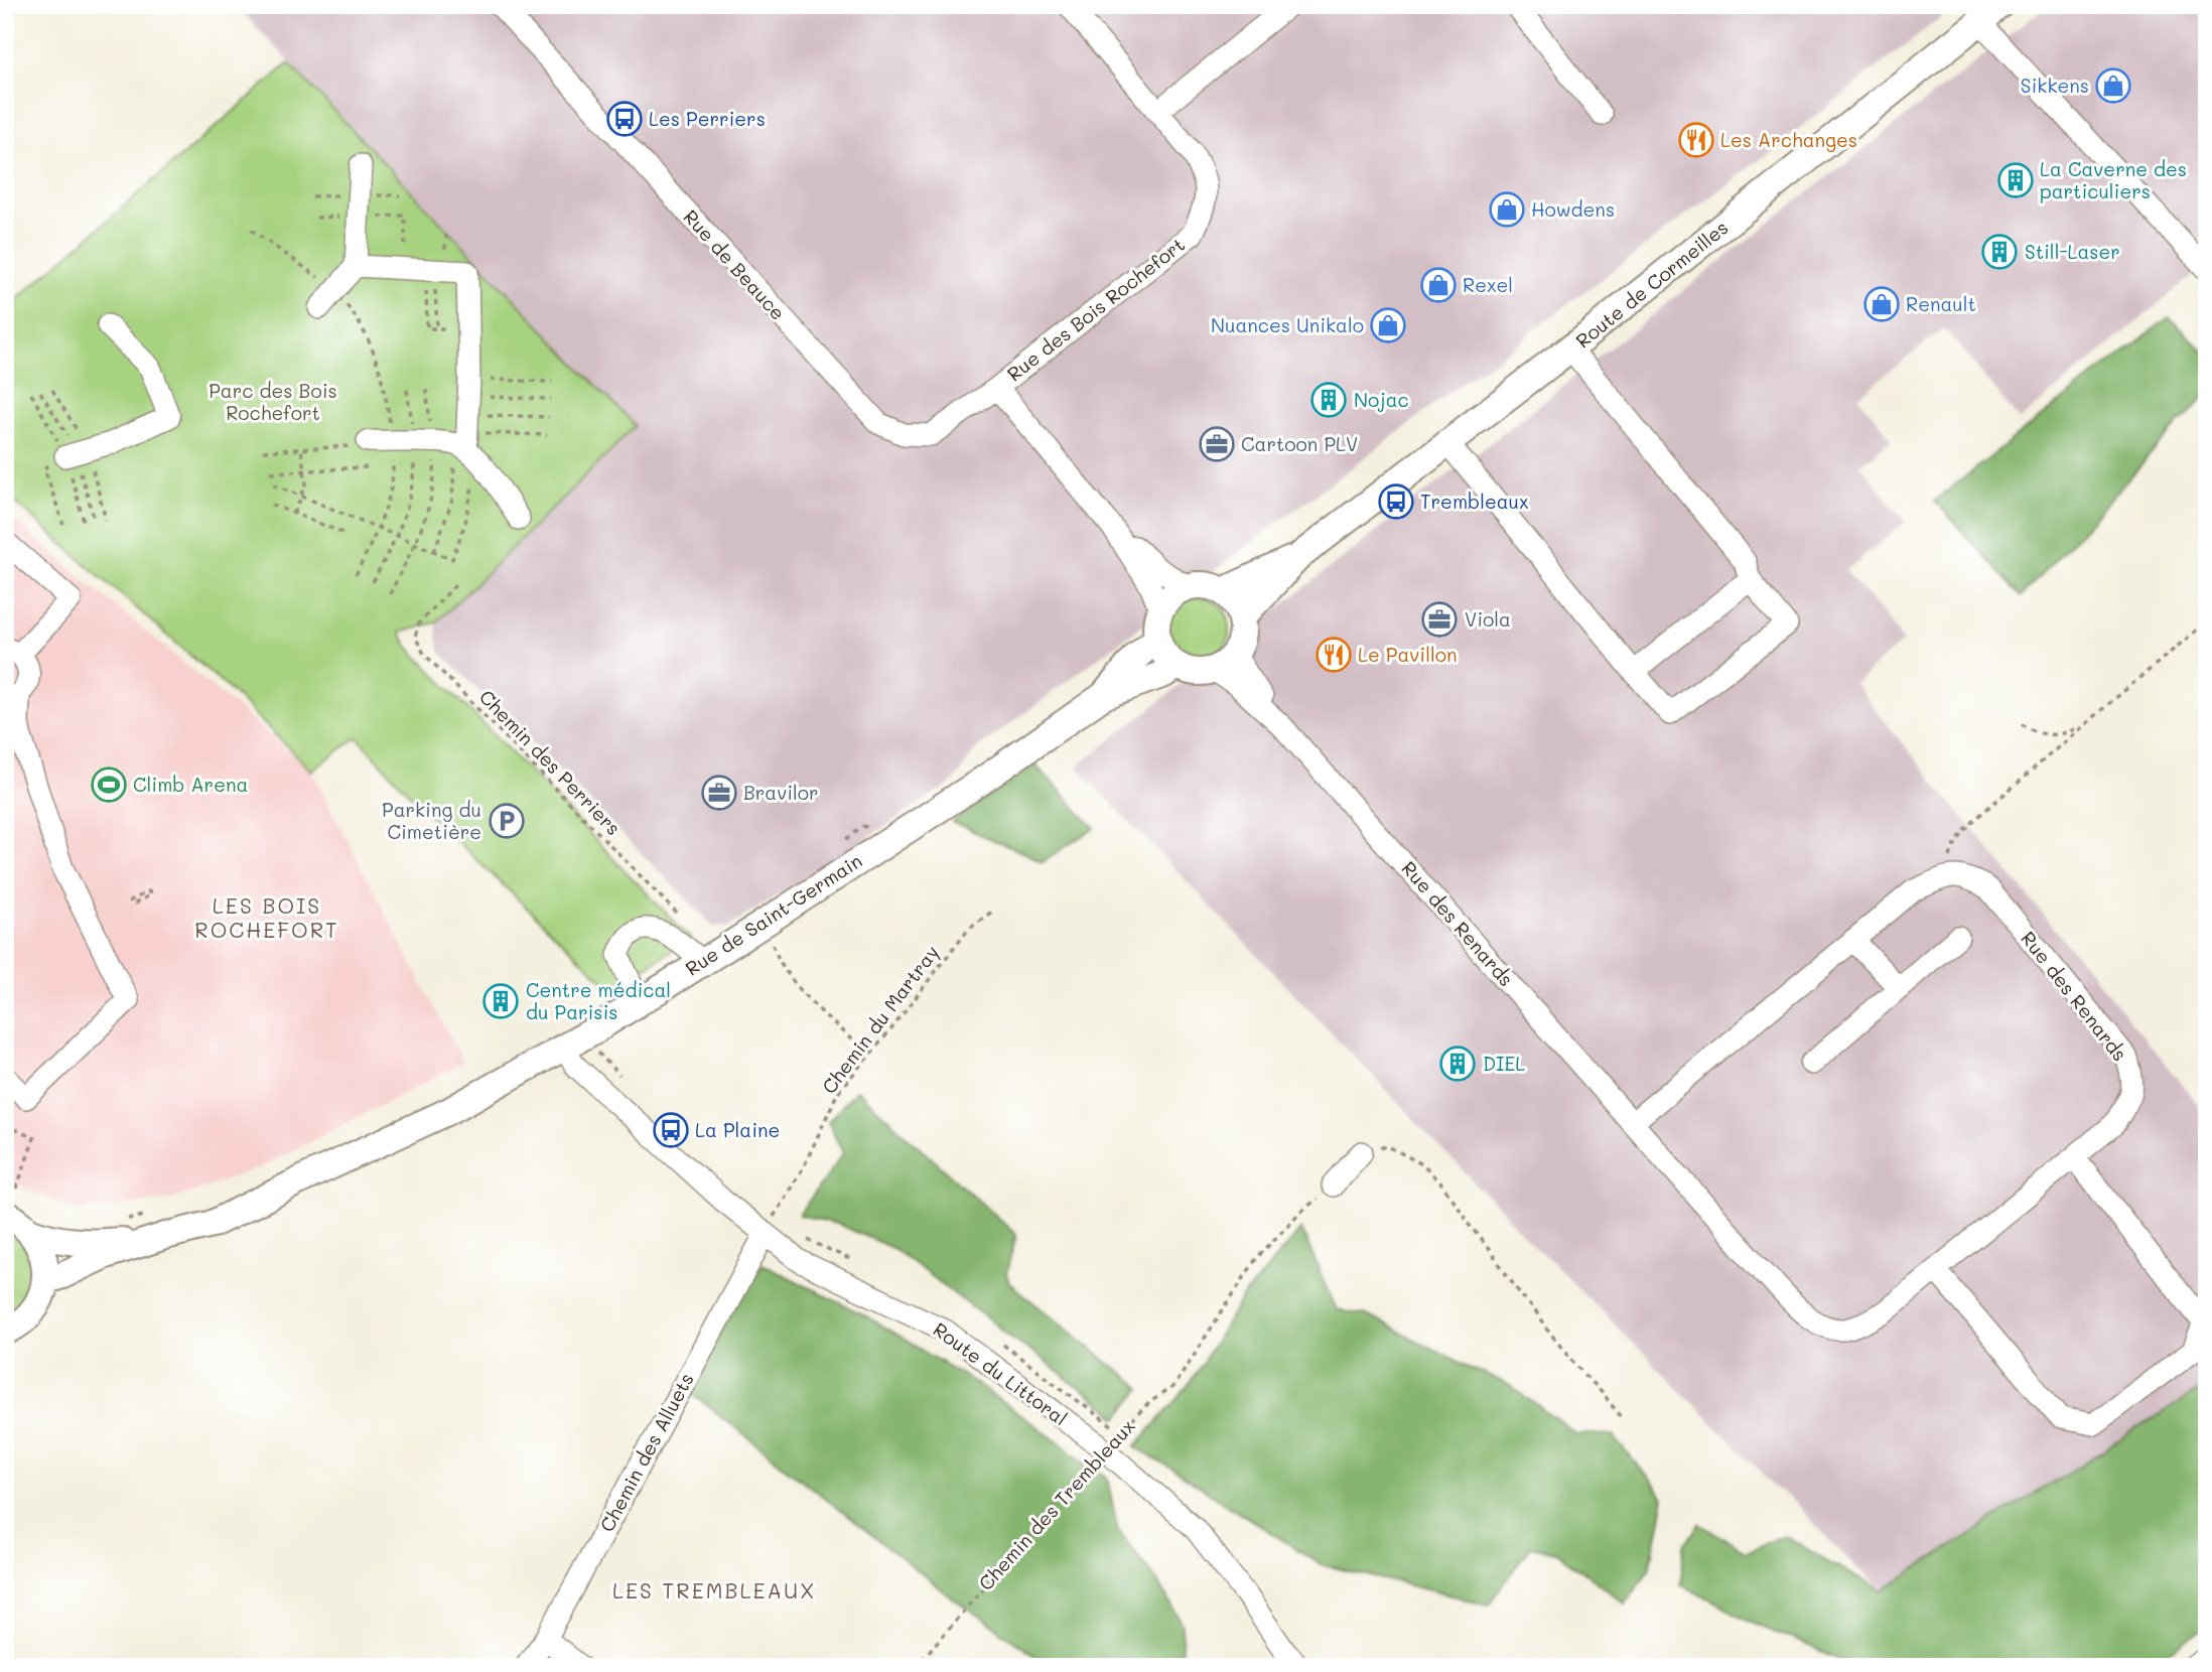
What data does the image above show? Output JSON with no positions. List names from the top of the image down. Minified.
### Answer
{"streets":{"main road":["Route de Cormeilles","Rue de Saint-Germain"],"street":["Rue de Beauce","Rue des Bois Rochefort","Rue des Renards","Route du Littoral","Chemin des Alluets"],"path":["Chemin des Perriers","Chemin du Martray","Chemin des Trembleaux"]},"crossings":[["Rue de Beauce","Rue des Bois Rochefort"],["Route de Cormeilles","Rue des Bois Rochefort"],["Route de Cormeilles","Rue de Saint-Germain"],["Route de Cormeilles","Rue des Renards"],["Rue des Bois Rochefort","Rue de Saint-Germain"],["Rue des Bois Rochefort","Rue des Renards"],["Rue de Saint-Germain","Rue des Renards"],["Rue de Saint-Germain","Route du Littoral"],["Chemin du Martray","Route du Littoral"],["Chemin du Martray","Chemin des Alluets"],["Route du Littoral","Chemin des Alluets"],["Route du Littoral","Chemin des Trembleaux"]],"districts":["LES BOIS ROCHEFORT","LES TREMBLEAUX"],"parks":["Parc des Bois Rochefort"],"places":{"shop":["Sikkens","Howdens","Rexel","Renault","Nuances Unikalo"],"bus stop":["Les Perriers","Trembleaux","La Plaine"],"restaurant":["Les Archanges","Le Pavillon"],"building":["La Caverne des particuliers","Still-Laser","Nojac","Centre médical du Parisis","DIEL"],"office":["Cartoon PLV","Viola","Bravilor"],"sports":["Climb Arena"],"parking":["Parking du Cimetière"]}}
